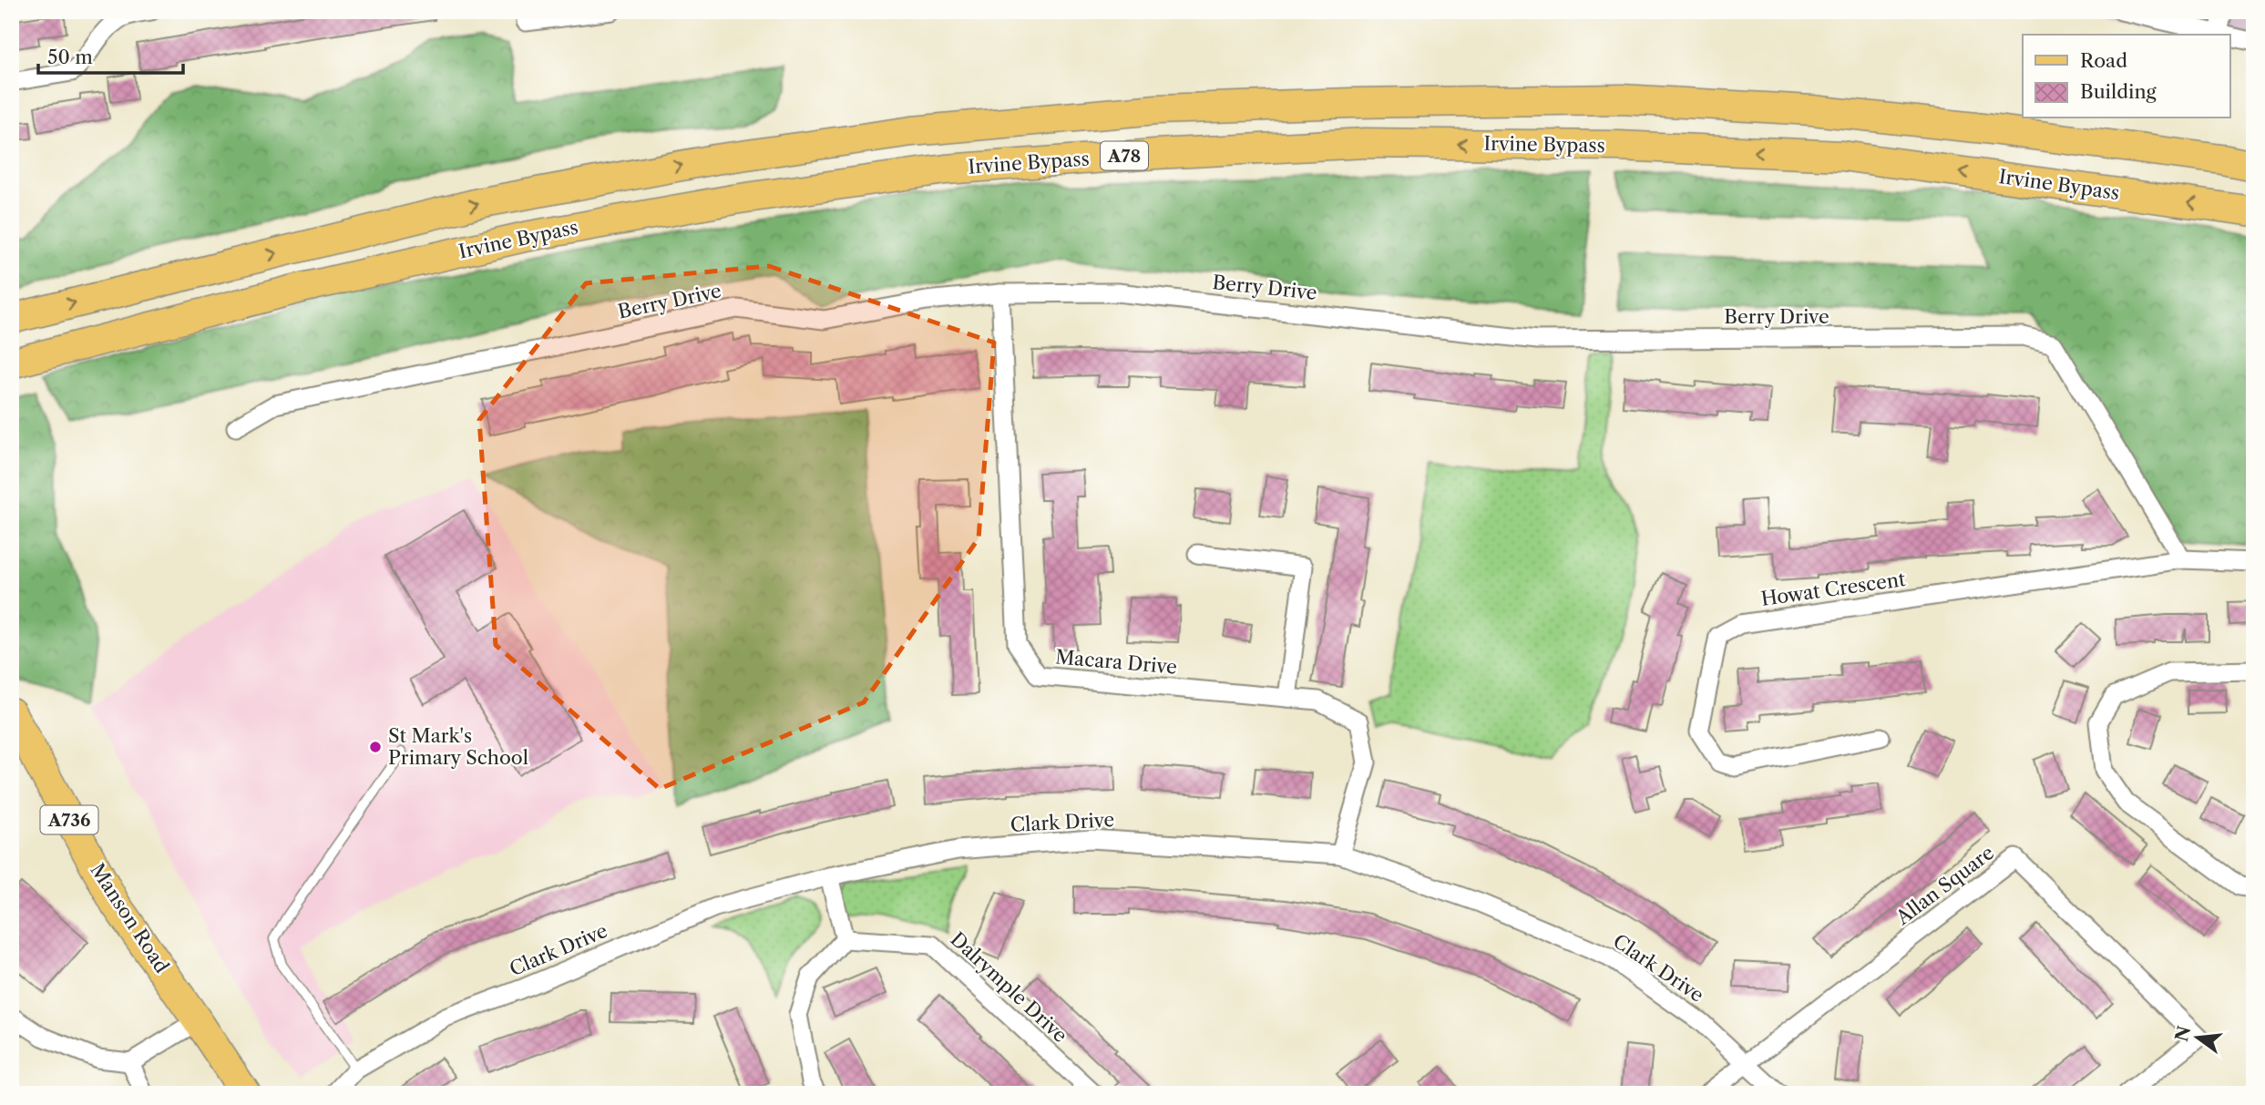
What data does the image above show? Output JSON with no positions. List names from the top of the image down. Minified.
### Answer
{"streets":{"main road":["Irvine Bypass","A78","A736","Manson Road"],"street":["Berry Drive","Howat Crescent","Macara Drive","Clark Drive","Allan Square","Dalrymple Drive"]},"crossings":[["Berry Drive","Howat Crescent"],["Berry Drive","Macara Drive"],["Macara Drive","Clark Drive"],["A736","Manson Road"],["Clark Drive","Allan Square"]],"places":["St Mark's Primary School"],"legend":["Road","Building"],"scale_bar":"50 m","north":"left"}
